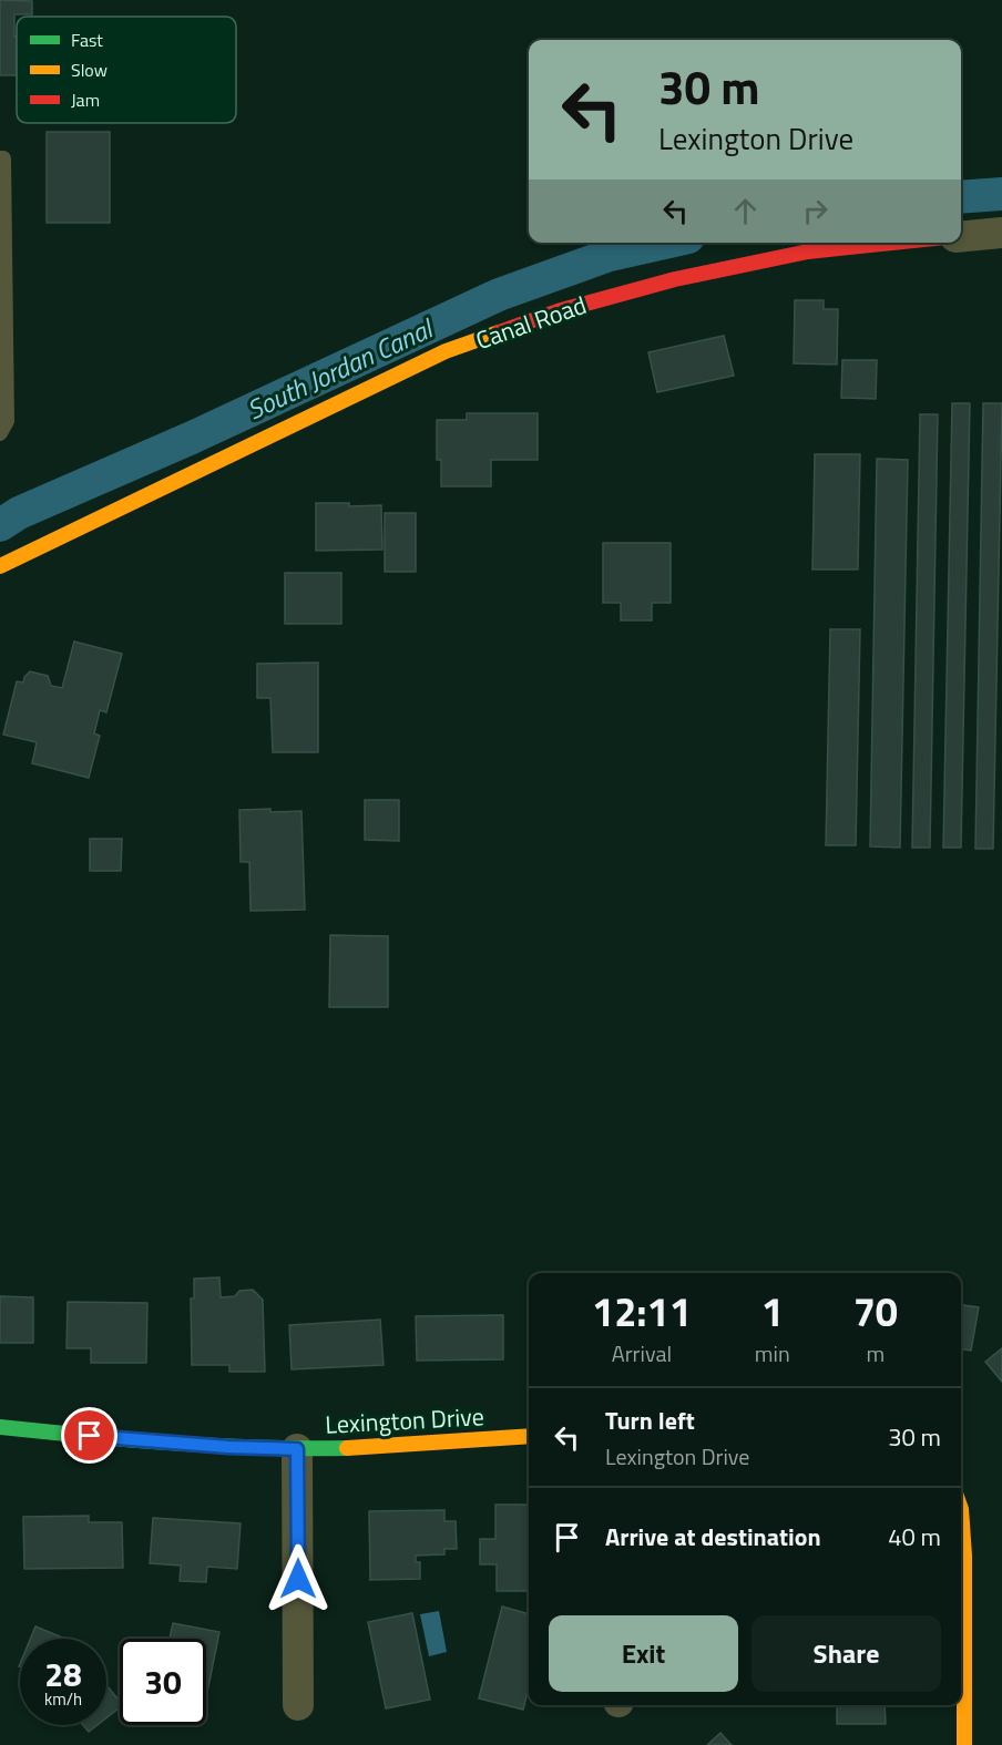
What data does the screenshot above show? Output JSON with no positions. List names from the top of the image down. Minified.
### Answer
{"streets":{"street":["Canal Road","Lexington Drive"]},"water":["South Jordan Canal"],"legend":["Fast","Slow","Jam"],"page":{"turn":["30 m","Lexington Drive"],"eta":["12:11","Arrival","1","min","70","m"],"list":[{"name":"Turn left","note":"Lexington Drive","value":"30 m"},{"name":"Arrive at destination","value":"40 m"}],"buttons":["Exit","Share"],"speed":"28 km/h","limit":"30"}}
